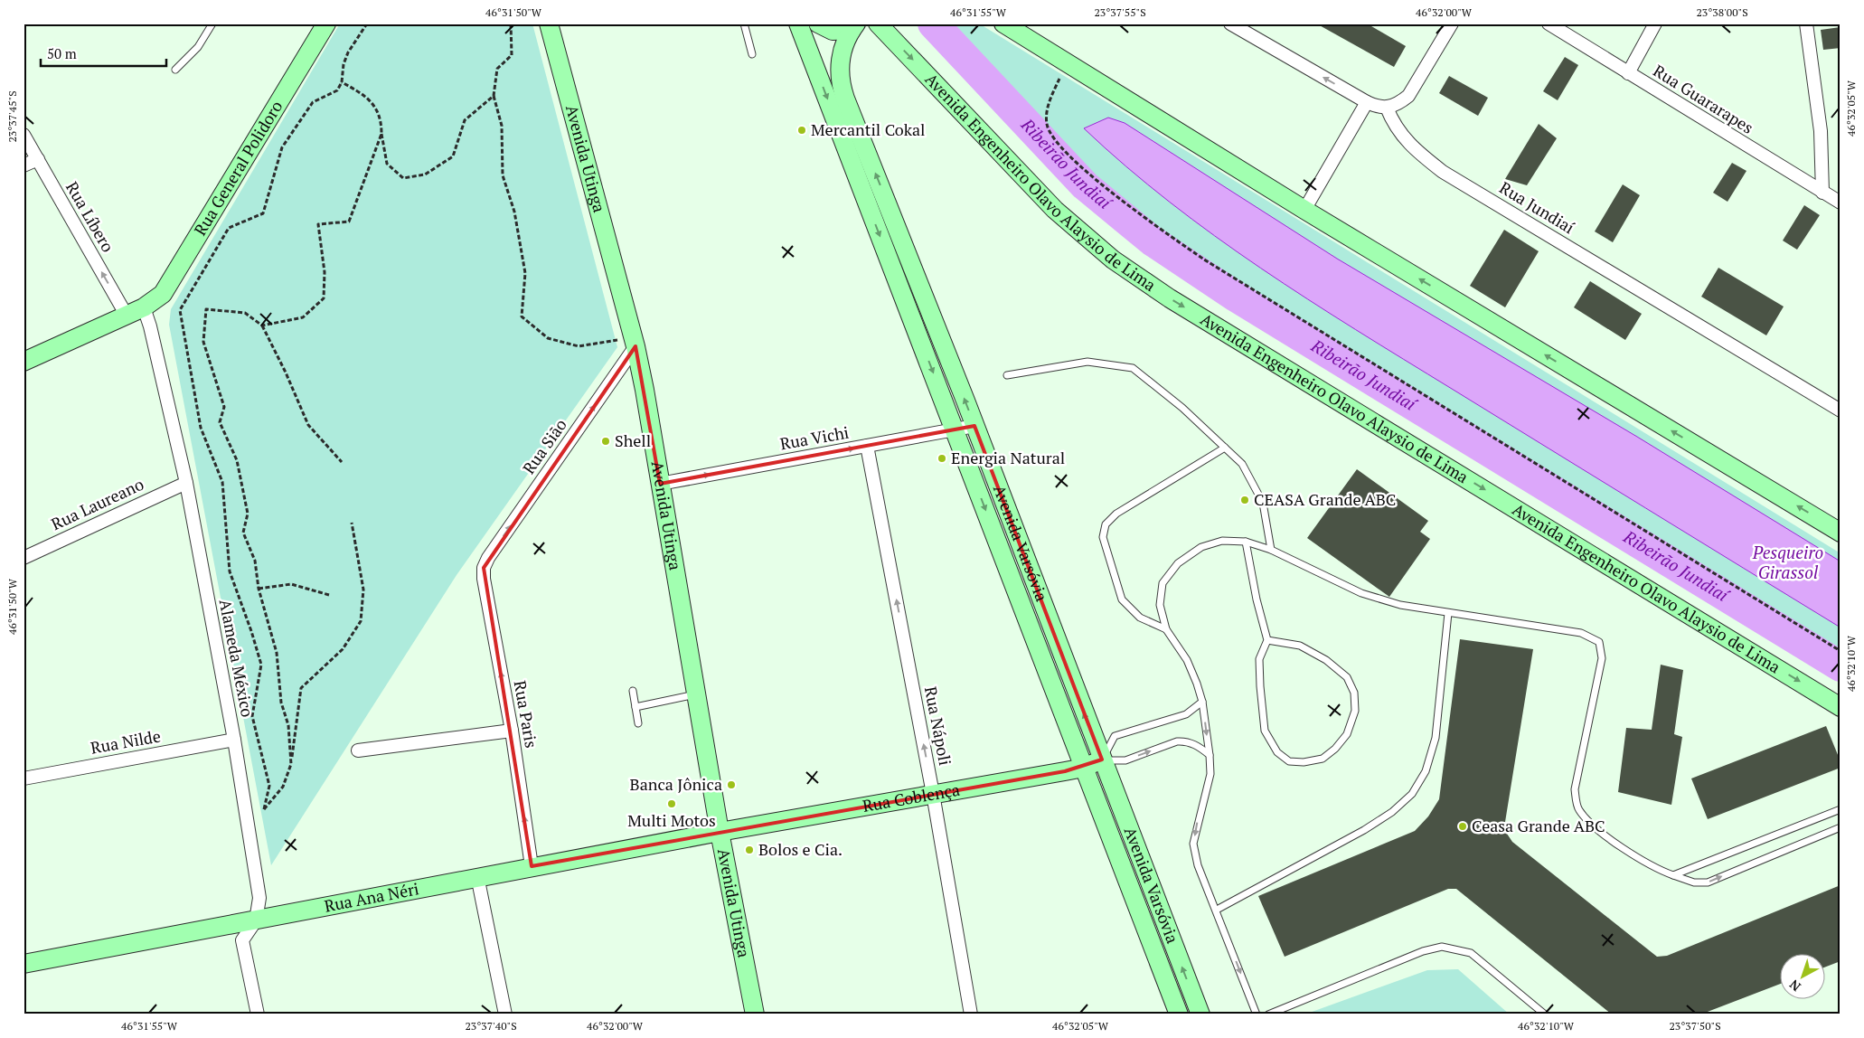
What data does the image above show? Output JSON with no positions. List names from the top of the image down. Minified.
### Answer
{"streets":{"main road":["Avenida Utinga","Rua General Polidoro","Avenida Engenheiro Olavo Alaysio de Lima","Avenida Varsóvia","Rua Coblença","Rua Ana Néri"],"street":["Rua Guararapes","Rua Jundiaí","Rua Líbero","Rua Vichi","Rua Sião","Rua Laureano","Alameda México","Rua Paris","Rua Nápoli","Rua Nilde"]},"crossings":[["Avenida Utinga","Rua Vichi"],["Avenida Utinga","Rua Sião"],["Avenida Utinga","Rua Coblença"],["Avenida Utinga","Rua Ana Néri"],["Rua General Polidoro","Rua Líbero"],["Rua General Polidoro","Alameda México"],["Rua Vichi","Avenida Varsóvia"],["Rua Vichi","Rua Nápoli"],["Rua Sião","Rua Paris"],["Rua Laureano","Alameda México"],["Avenida Varsóvia","Rua Coblença"],["Alameda México","Rua Nilde"],["Alameda México","Rua Ana Néri"],["Rua Paris","Rua Ana Néri"],["Rua Nápoli","Rua Coblença"],["Rua Coblença","Rua Ana Néri"]],"one_way":["Rua Líbero","Rua Vichi","Rua Sião","Rua Paris","Rua Nápoli"],"water":["Ribeirão Jundiaí","Pesqueiro Girassol"],"places":["Mercantil Cokal","Shell","Energia Natural","CEASA Grande ABC","Banca Jônica","Multi Motos","Ceasa Grande ABC","Bolos e Cia."],"scale_bar":"50 m","north":"bottom left","coordinates":["46°31'50\"W","46°31'55\"W","23°37'55\"S","46°32'00\"W","23°38'00\"S","46°32'05\"W","23°37'45\"S","46°32'10\"W","23°37'40\"S","23°37'50\"S"]}
